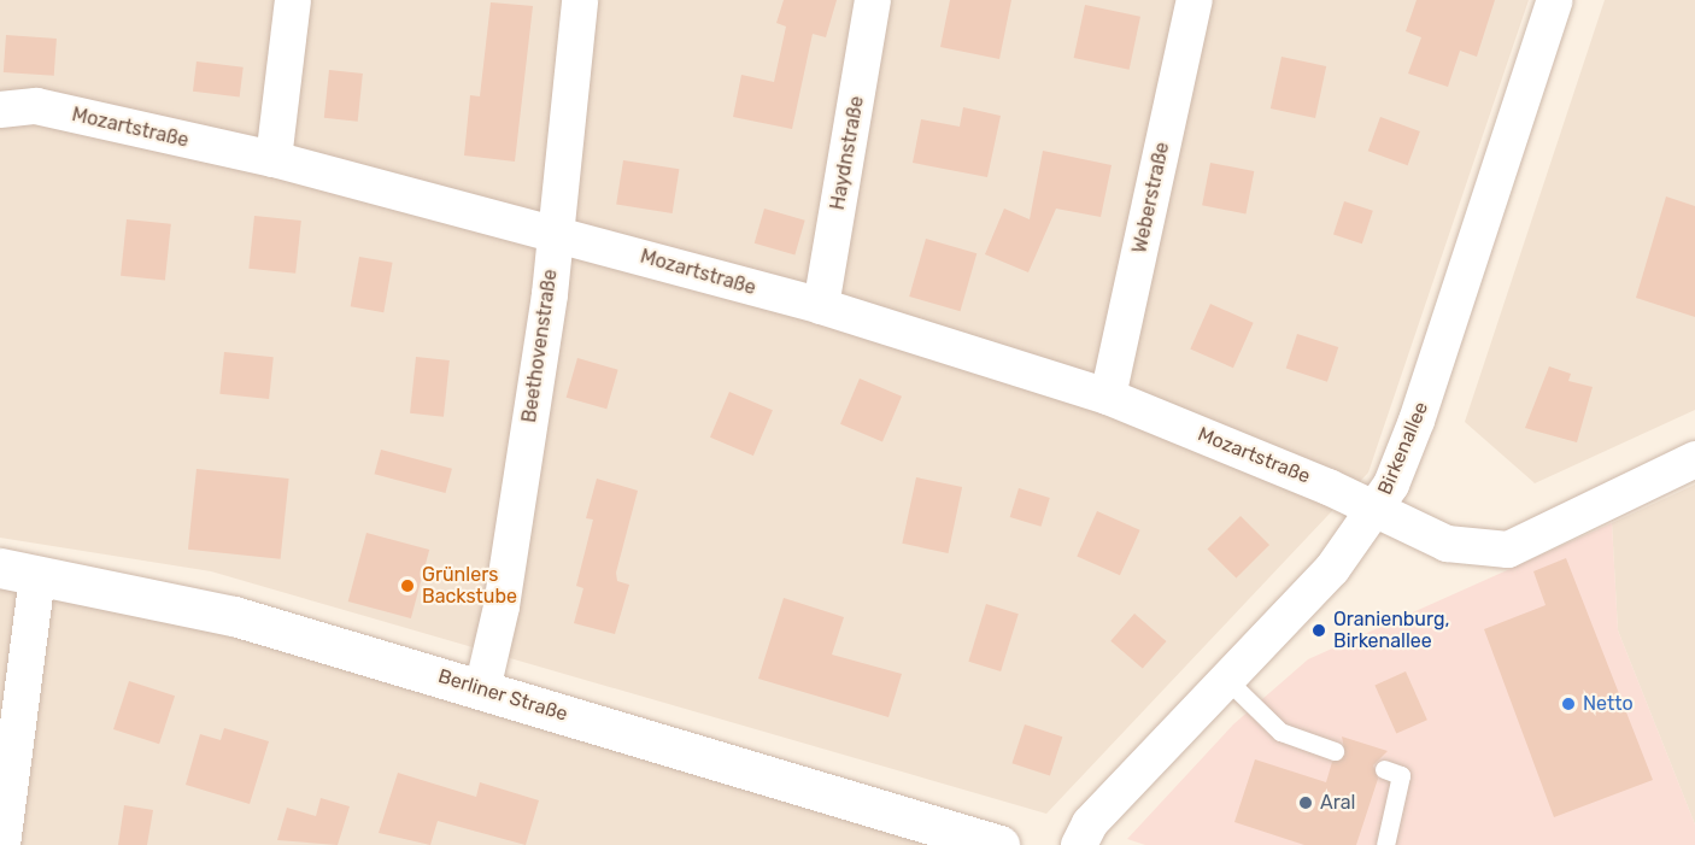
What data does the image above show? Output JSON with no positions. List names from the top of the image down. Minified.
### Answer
{"streets":{"main road":["Berliner Straße"],"street":["Mozartstraße","Haydnstraße","Weberstraße","Beethovenstraße","Birkenallee"]},"crossings":[["Mozartstraße","Haydnstraße"],["Mozartstraße","Weberstraße"],["Mozartstraße","Beethovenstraße"],["Mozartstraße","Birkenallee"],["Beethovenstraße","Berliner Straße"]],"places":["Grünlers Backstube","Oranienburg, Birkenallee","Netto","Aral"]}
